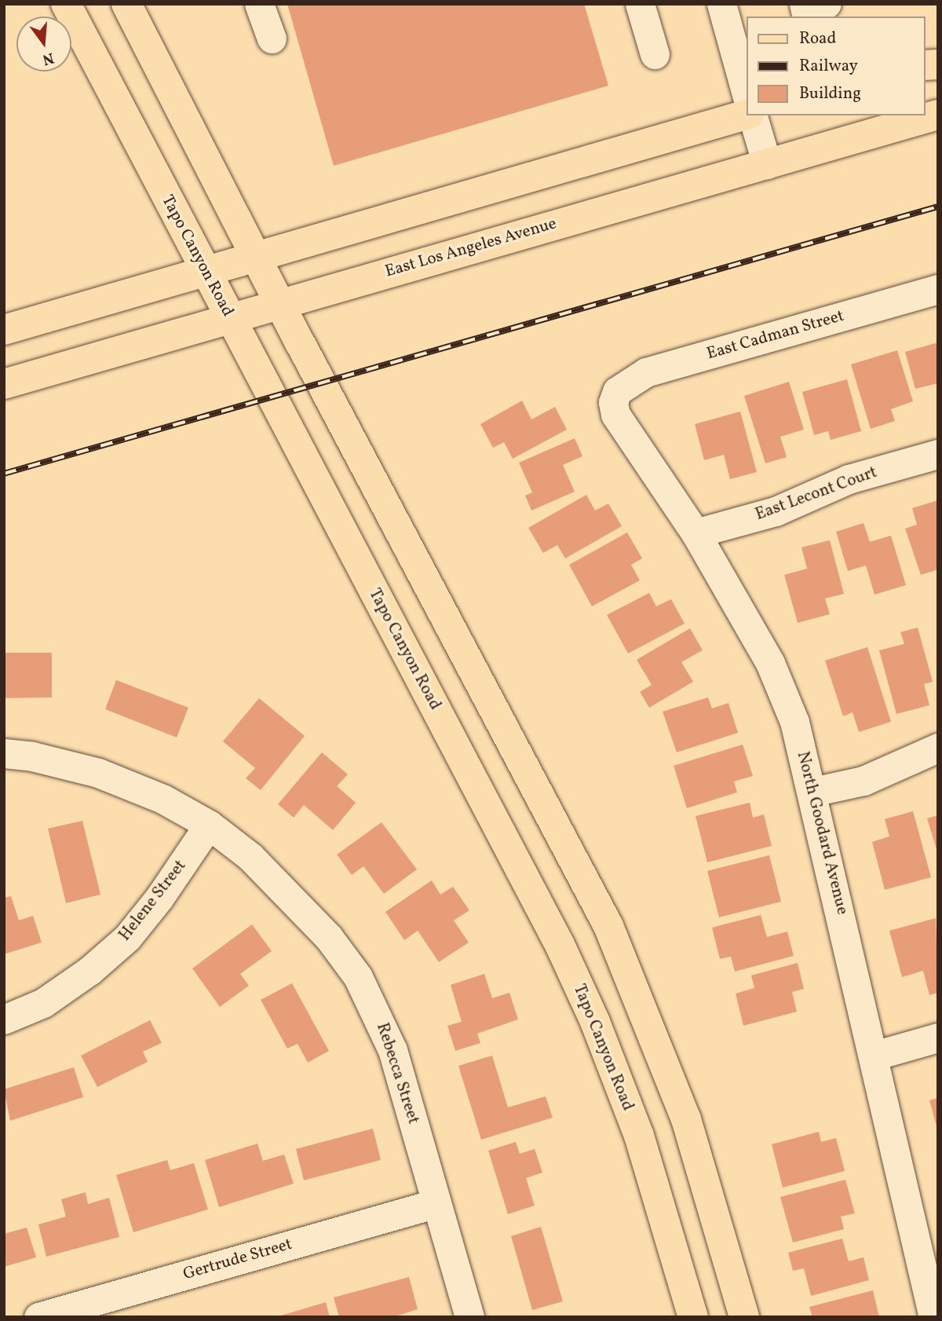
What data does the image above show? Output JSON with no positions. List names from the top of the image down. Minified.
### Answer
{"streets":{"main road":["East Los Angeles Avenue","Tapo Canyon Road"],"street":["East Cadman Street","East Lecont Court","North Goodard Avenue","Helene Street","Rebecca Street","Gertrude Street"]},"crossings":[["East Los Angeles Avenue","Tapo Canyon Road"],["East Cadman Street","North Goodard Avenue"],["East Lecont Court","North Goodard Avenue"],["Helene Street","Rebecca Street"],["Rebecca Street","Gertrude Street"]],"legend":["Road","Railway","Building"],"north":"bottom"}
